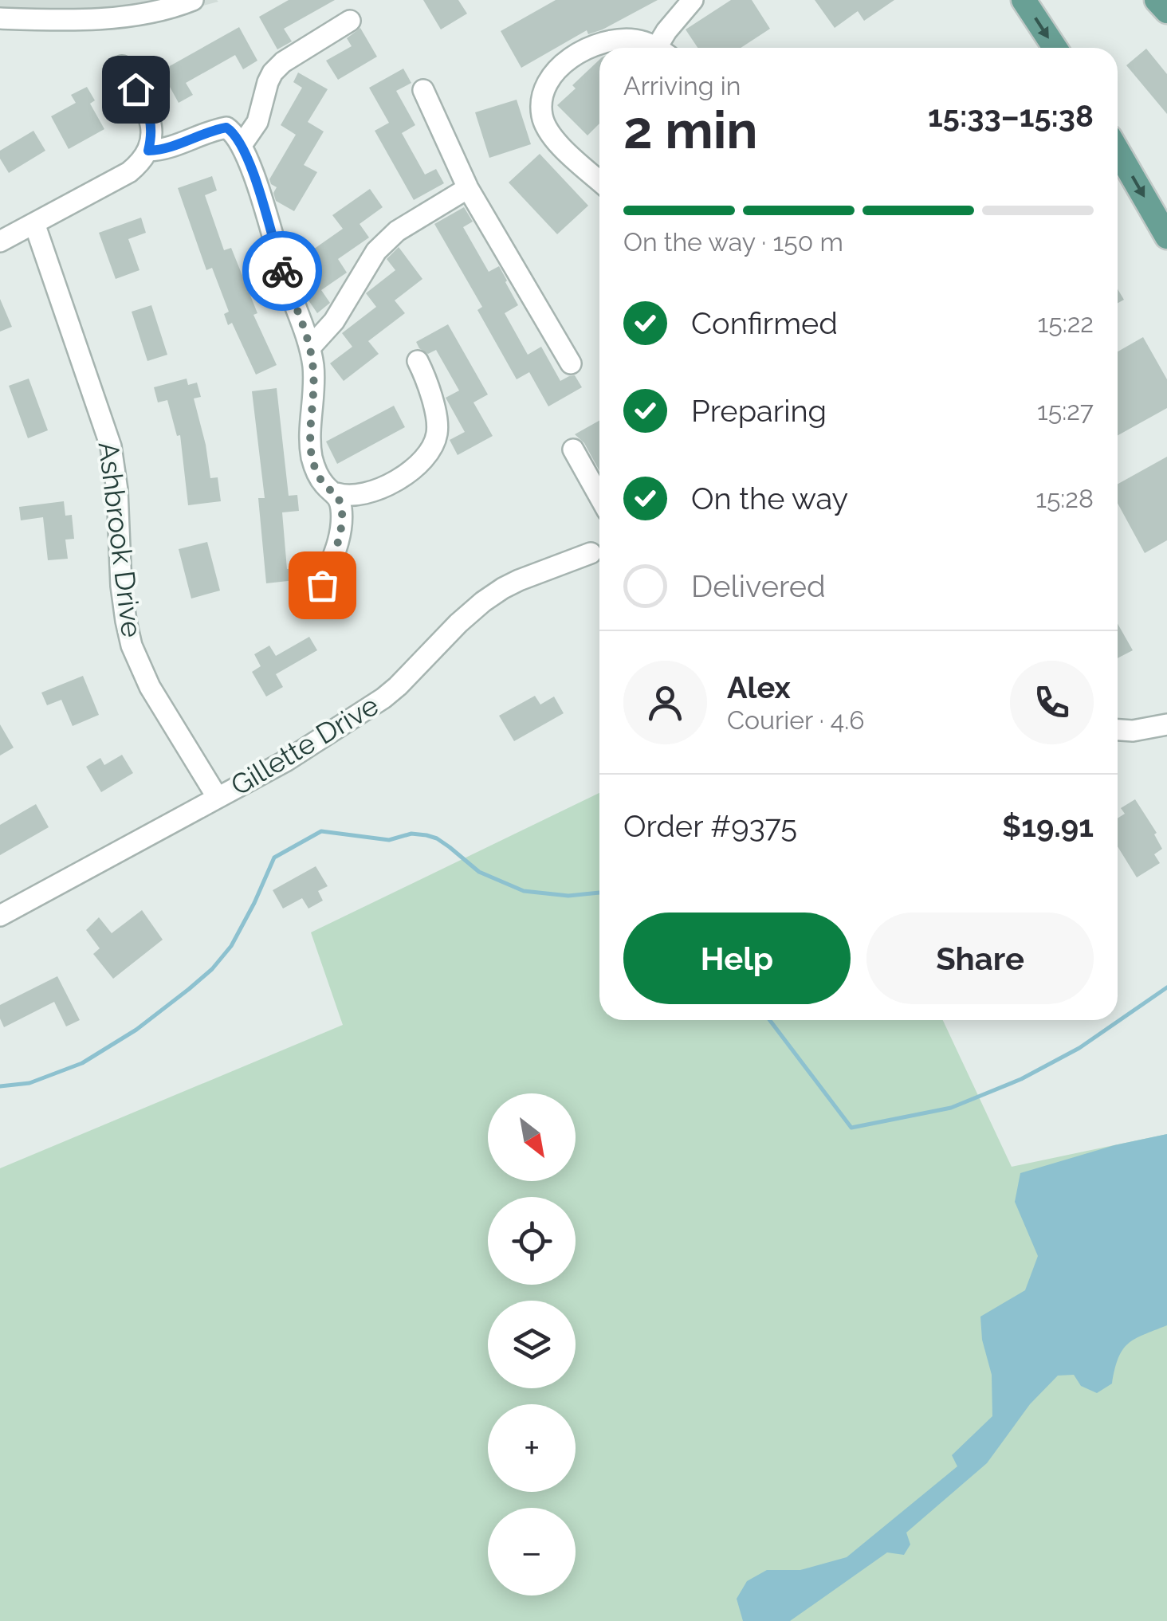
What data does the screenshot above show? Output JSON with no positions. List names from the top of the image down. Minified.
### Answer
{"streets":{"street":["Ashbrook Drive","Gillette Drive"]},"crossings":[["Ashbrook Drive","Gillette Drive"]],"north":"bottom right","page":{"heading":["2 min","Arriving in","15:33–15:38"],"panel":["Alex","Courier · 4.6","Order #9375","$19.91"],"bar":"On the way · 150 m","list":[["Confirmed","15:22"],["Preparing","15:27"],["On the way","15:28"],"Delivered"],"buttons":["Help","Share"],"map_buttons":["+","−"]}}
